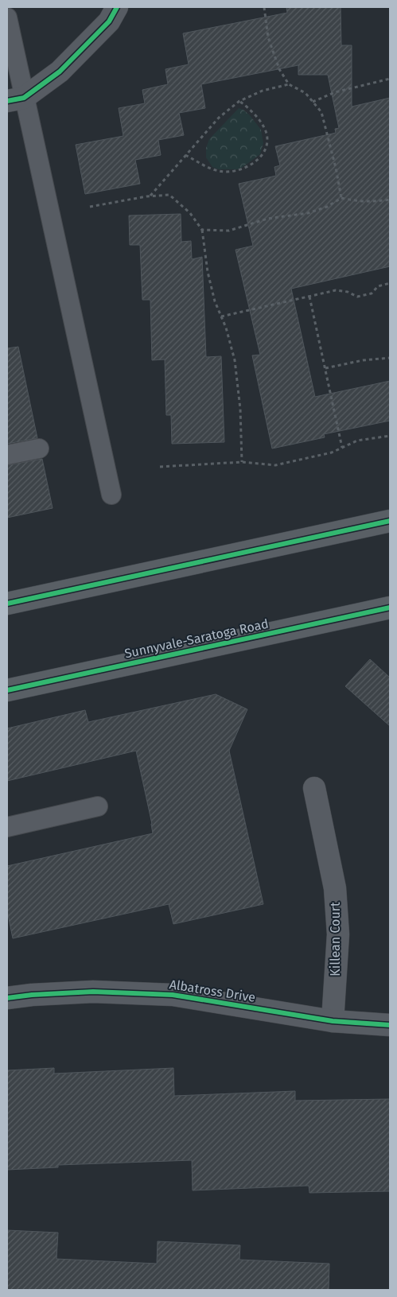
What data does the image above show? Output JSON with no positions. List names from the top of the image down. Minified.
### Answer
{"streets":{"main road":["Sunnyvale-Saratoga Road"],"street":["Killean Court","Albatross Drive"]},"crossings":[["Killean Court","Albatross Drive"]]}
